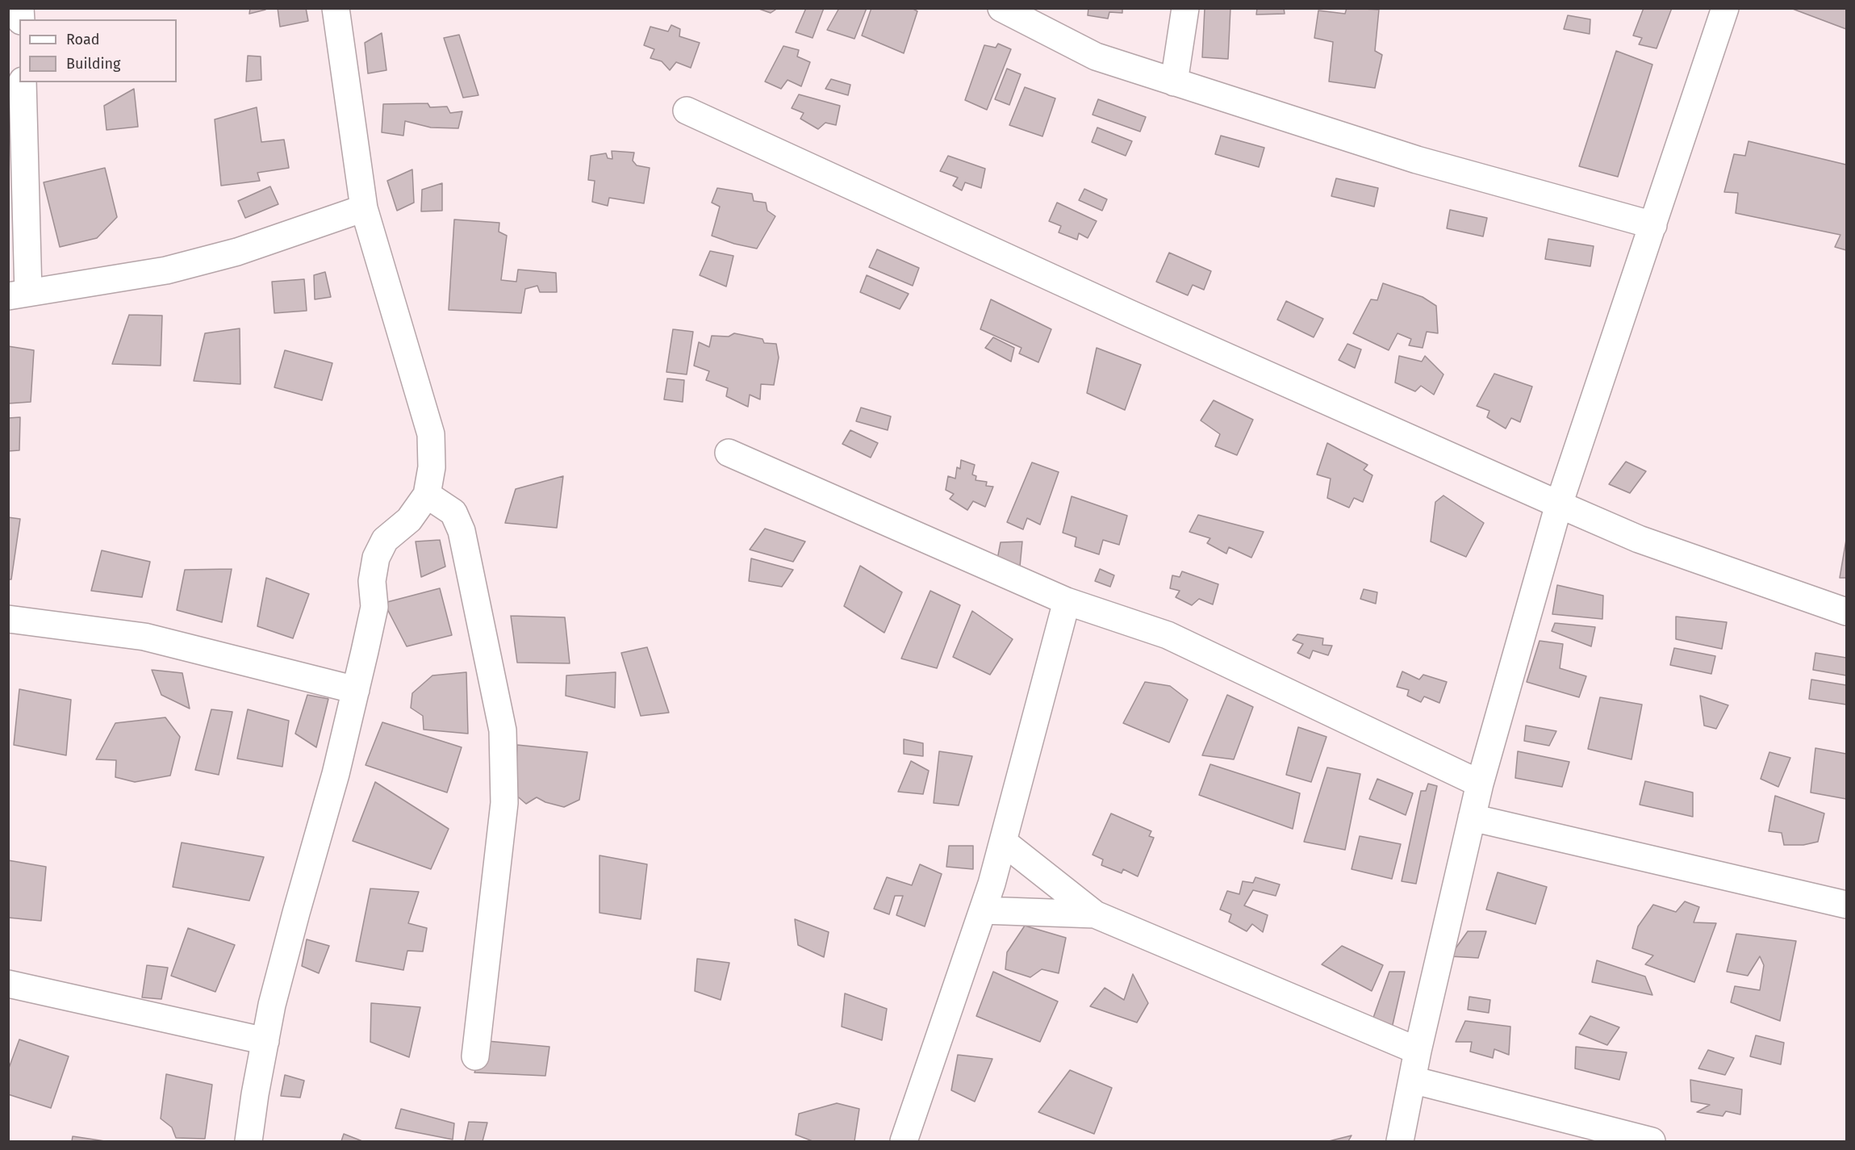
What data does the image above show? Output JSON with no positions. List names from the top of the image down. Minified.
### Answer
{"legend":["Road","Building"]}
